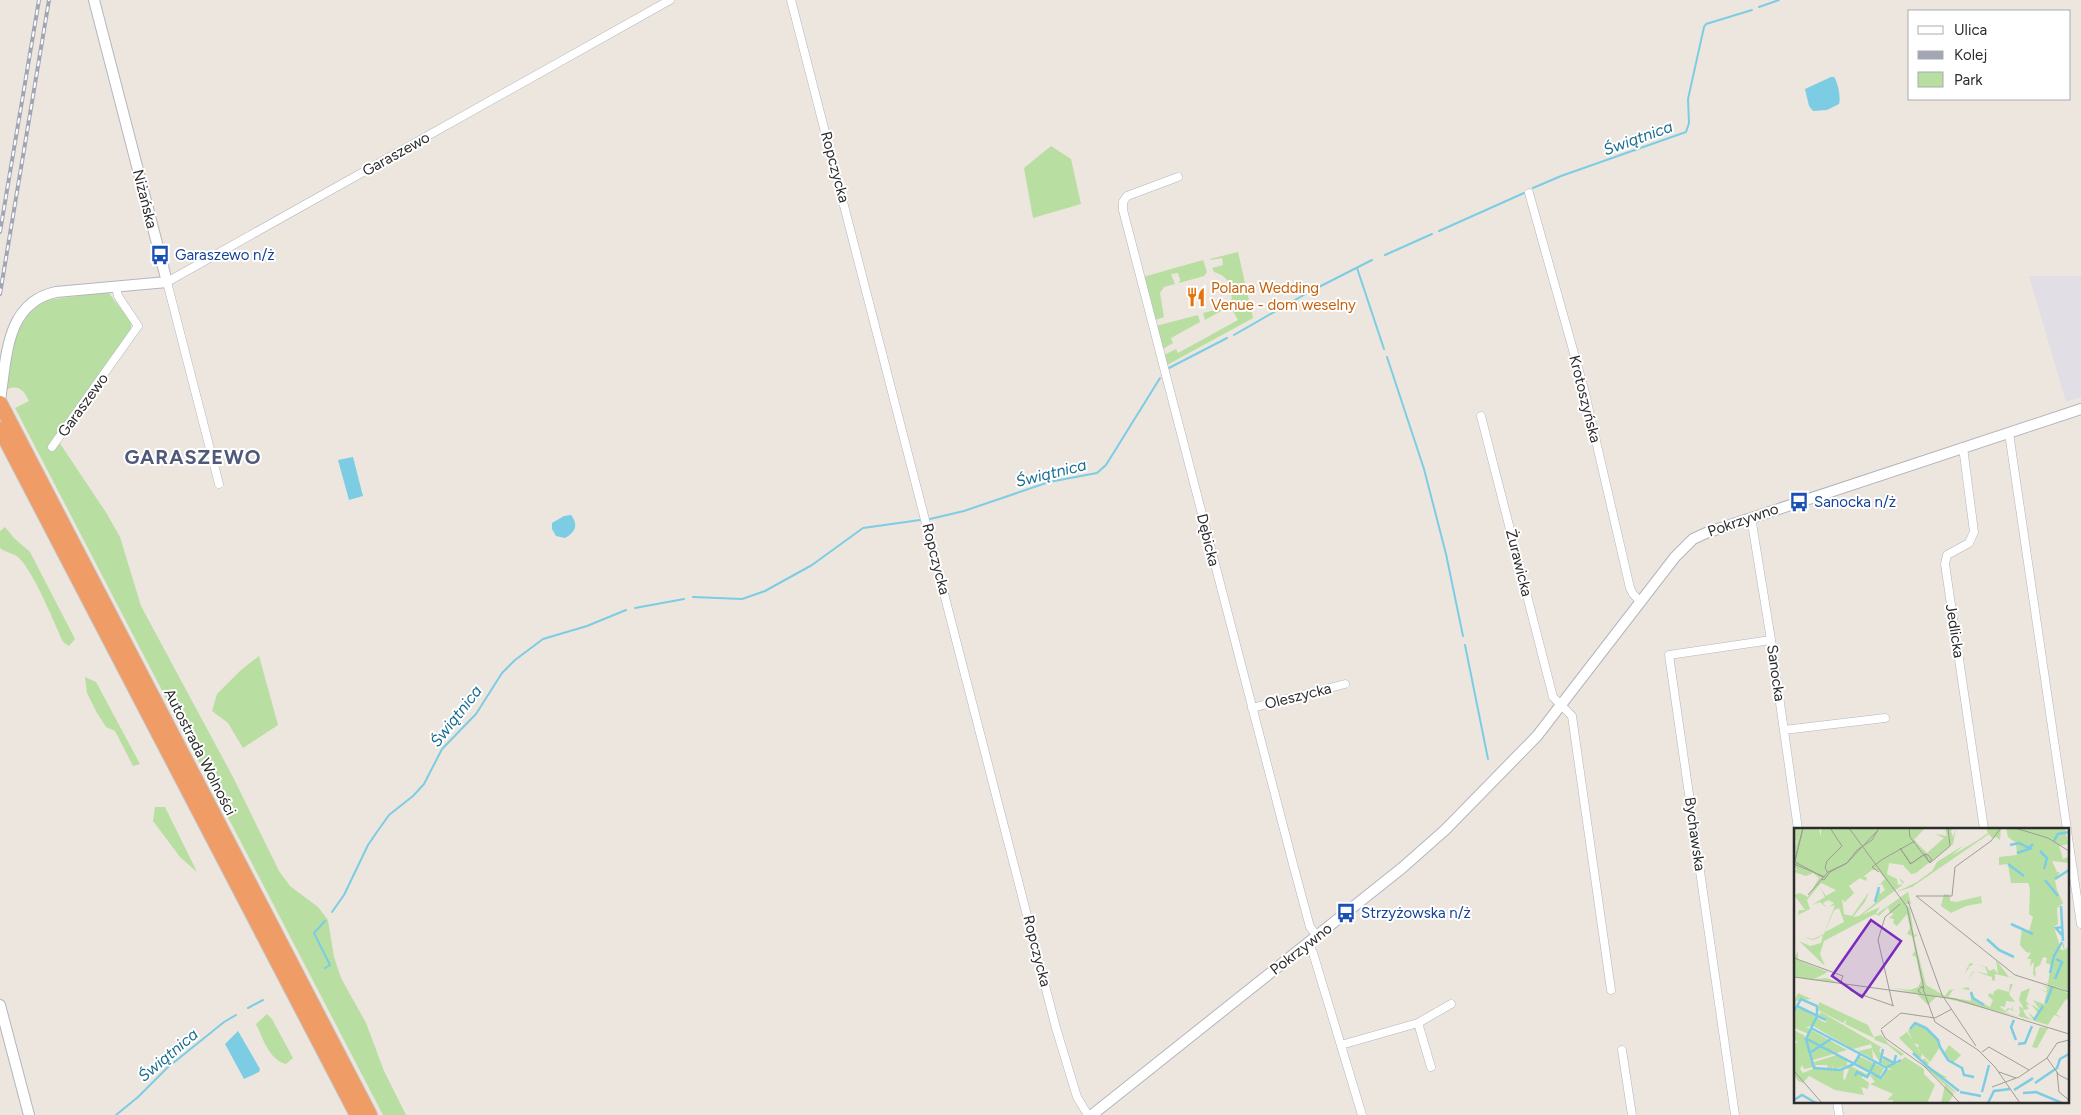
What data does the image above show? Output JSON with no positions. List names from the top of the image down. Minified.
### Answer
{"streets":{"highway":["Autostrada Wolności"],"street":["Garaszewo","Ropczycka","Niżańska","Krotoszyńska","Pokrzywno","Dębicka","Żurawicka","Jedlicka","Sanocka","Oleszycka","Bychawska"]},"crossings":[["Garaszewo","Niżańska"],["Garaszewo","Autostrada Wolności"],["Ropczycka","Pokrzywno"],["Krotoszyńska","Pokrzywno"],["Pokrzywno","Dębicka"],["Pokrzywno","Żurawicka"],["Pokrzywno","Jedlicka"],["Pokrzywno","Sanocka"],["Dębicka","Oleszycka"],["Sanocka","Bychawska"]],"districts":["GARASZEWO"],"water":["Świątnica"],"places":{"bus stop":["Garaszewo n/ż","Sanocka n/ż","Strzyżowska n/ż"],"restaurant":["Polana Wedding Venue - dom weselny"]},"legend":["Ulica","Kolej","Park"]}
